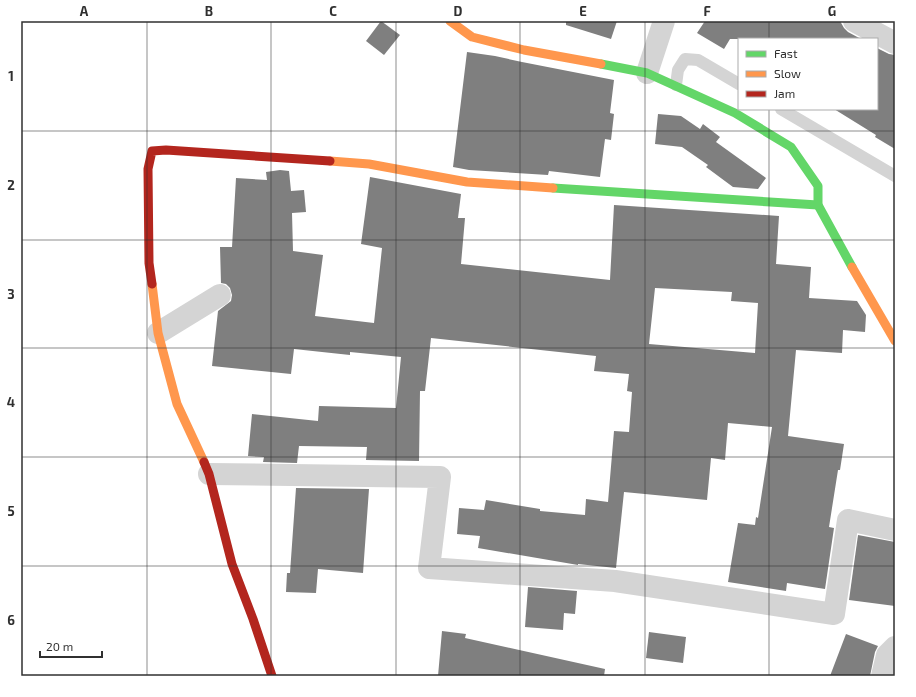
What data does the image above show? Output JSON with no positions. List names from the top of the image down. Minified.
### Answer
{"legend":["Fast","Slow","Jam"],"scale_bar":"20 m","grid":{"columns":["A","B","C","D","E","F","G"],"rows":["1","2","3","4","5","6"]}}
